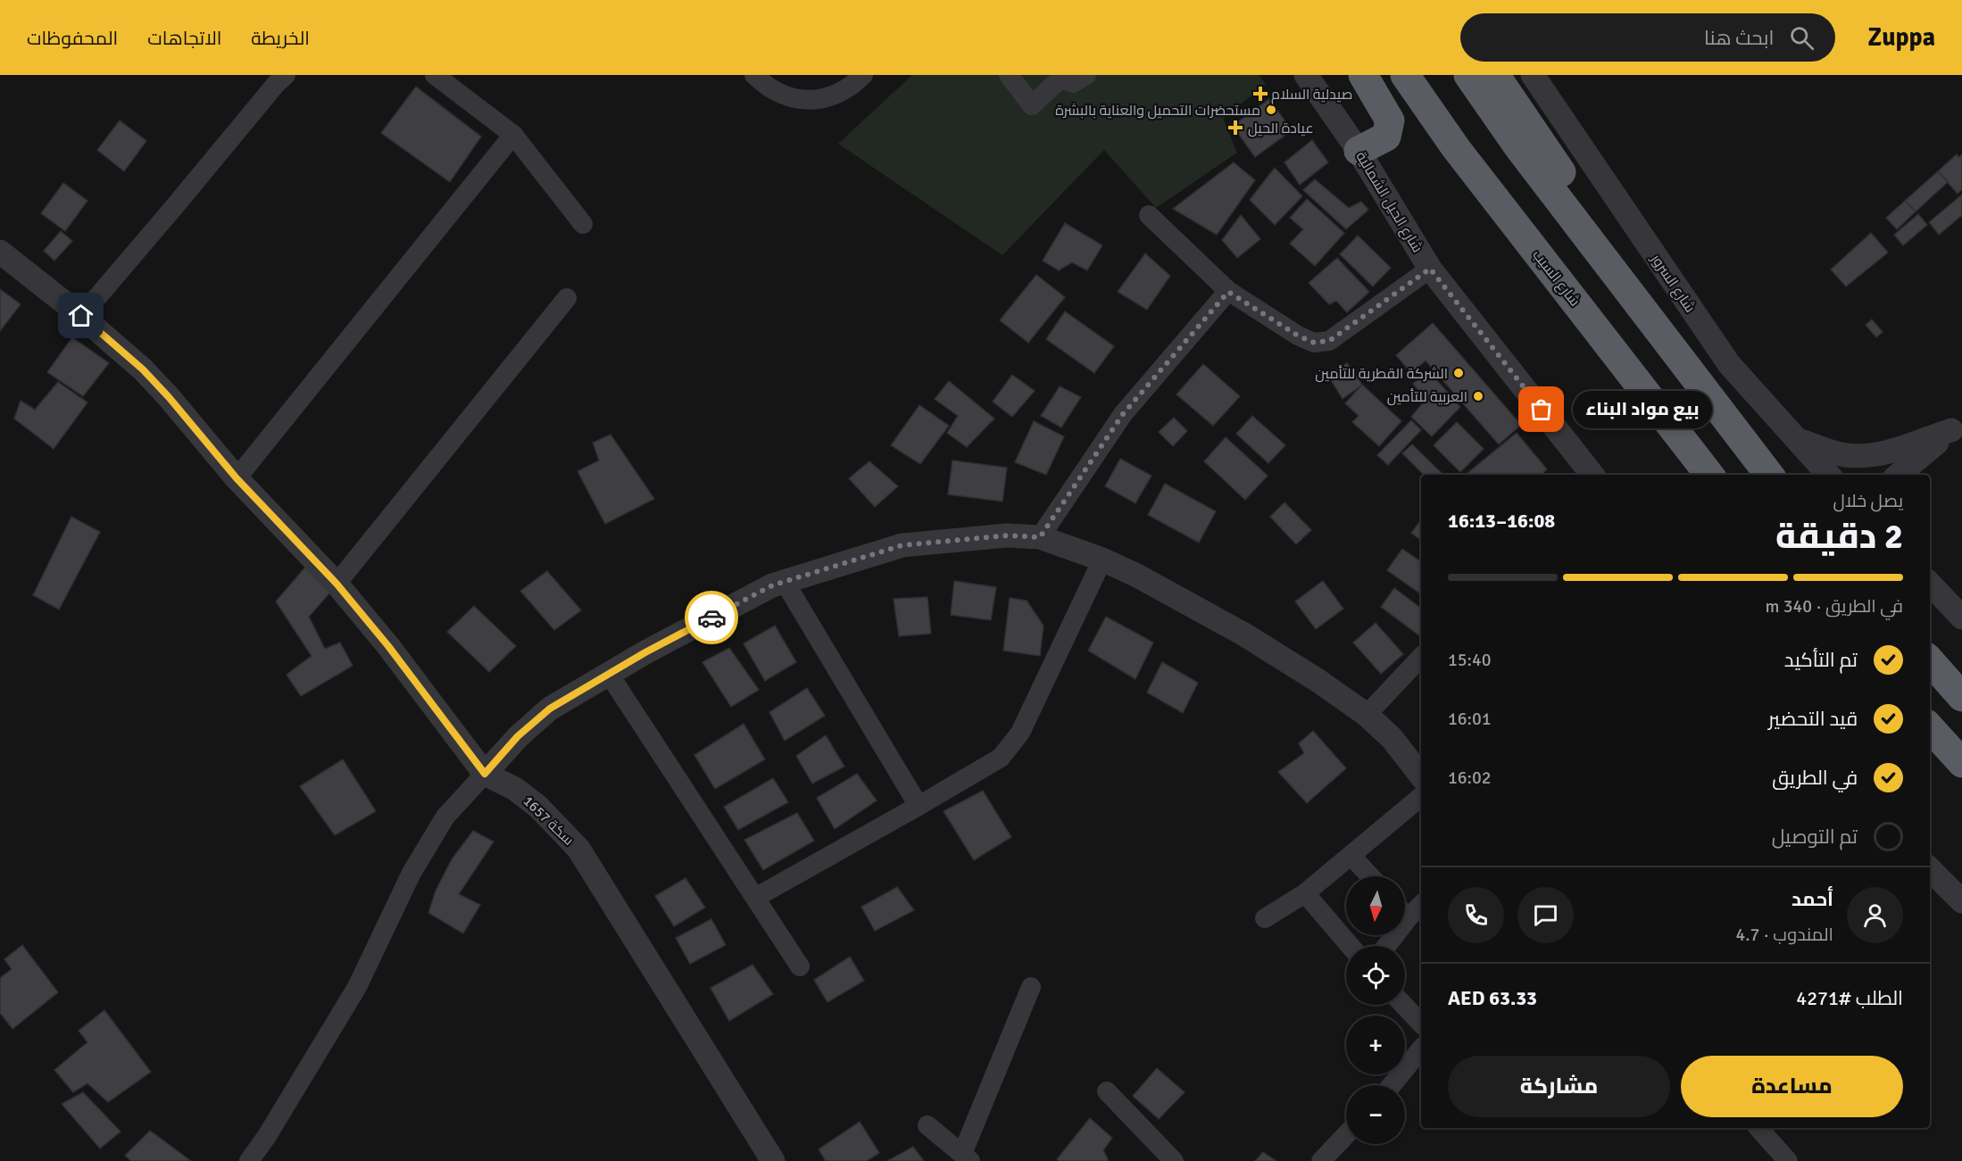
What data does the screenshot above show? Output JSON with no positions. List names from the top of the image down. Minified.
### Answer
{"streets":{"highway":["شارع السيب"],"street":["شارع الحيل الشمالية","شارع السرور","سكة 1657"]},"places":{"health":["صيدلية السلام","عيادة الحيل"],"other":["مستحضرات التحميل والعناية بالبشرة","الشركة القطرية للتأمين","العربية للتأمين","بيع مواد البناء"]},"north":"bottom","page":{"header":"Zuppa","search":"ابحث هنا","nav":["الخريطة","الاتجاهات","المحفوظات"],"bubble":"بيع مواد البناء","heading":["2 دقيقة","يصل خلال","16:08–16:13"],"panel":["أحمد","المندوب · 4.7","الطلب #4271","AED 63.33"],"bar":"في الطريق · 340 m","list":[["تم التأكيد","15:40"],["قيد التحضير","16:01"],["في الطريق","16:02"],"تم التوصيل"],"map_buttons":["+","−"],"buttons":["مساعدة","مشاركة"]}}
